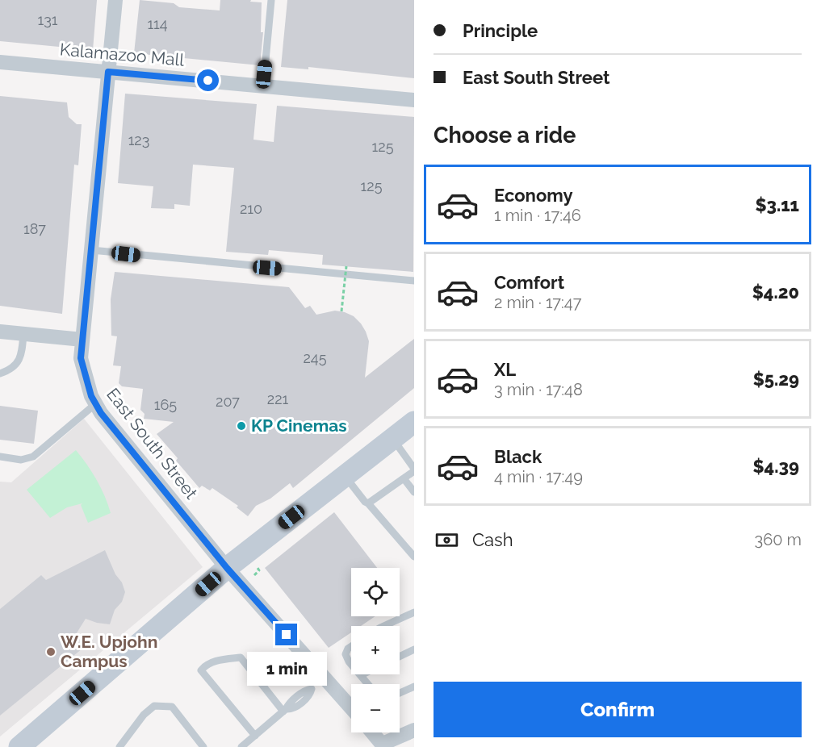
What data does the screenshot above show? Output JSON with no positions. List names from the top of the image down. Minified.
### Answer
{"streets":{"street":["Kalamazoo Mall","East South Street"]},"crossings":[["Kalamazoo Mall","East South Street"]],"places":["KP Cinemas","W.E. Upjohn Campus"],"house_numbers":["131","114","123","125","125","210","187","245","221","207","165"],"page":{"banner":["Principle","East South Street"],"heading":"Choose a ride","list":[{"name":"Economy","note":"1 min · 17:46","value":"$3.11"},{"name":"Comfort","note":"2 min · 17:47","value":"$4.20"},{"name":"XL","note":"3 min · 17:48","value":"$5.29"},{"name":"Black","note":"4 min · 17:49","value":"$4.39"}],"pay":["Cash","360 m"],"map_buttons":["+","−"],"bubble":"1 min","buttons":"Confirm"}}
